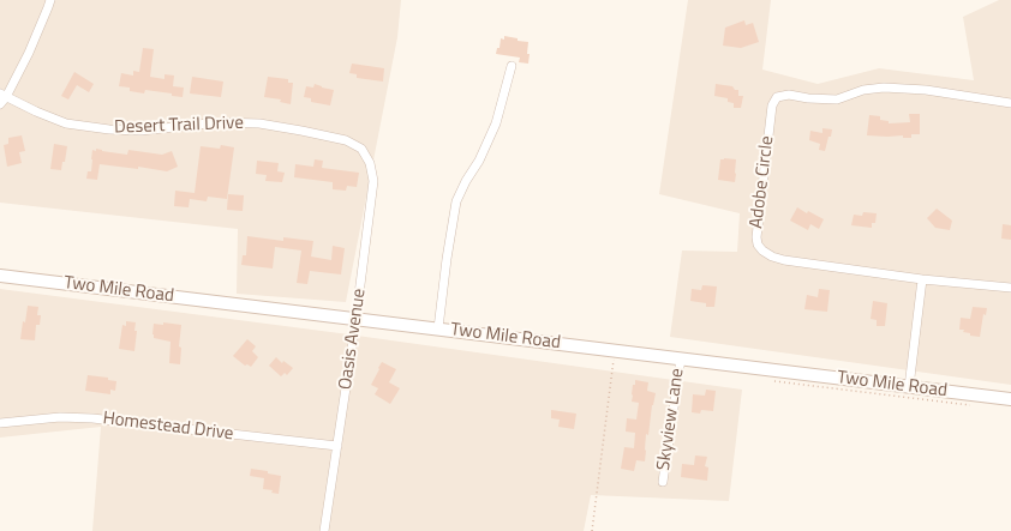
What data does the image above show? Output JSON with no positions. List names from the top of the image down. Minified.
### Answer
{"streets":{"main road":["Two Mile Road"],"street":["Desert Trail Drive","Adobe Circle","Oasis Avenue","Skyview Lane","Homestead Drive"]},"crossings":[["Desert Trail Drive","Oasis Avenue"],["Two Mile Road","Oasis Avenue"],["Two Mile Road","Skyview Lane"],["Oasis Avenue","Homestead Drive"]]}
